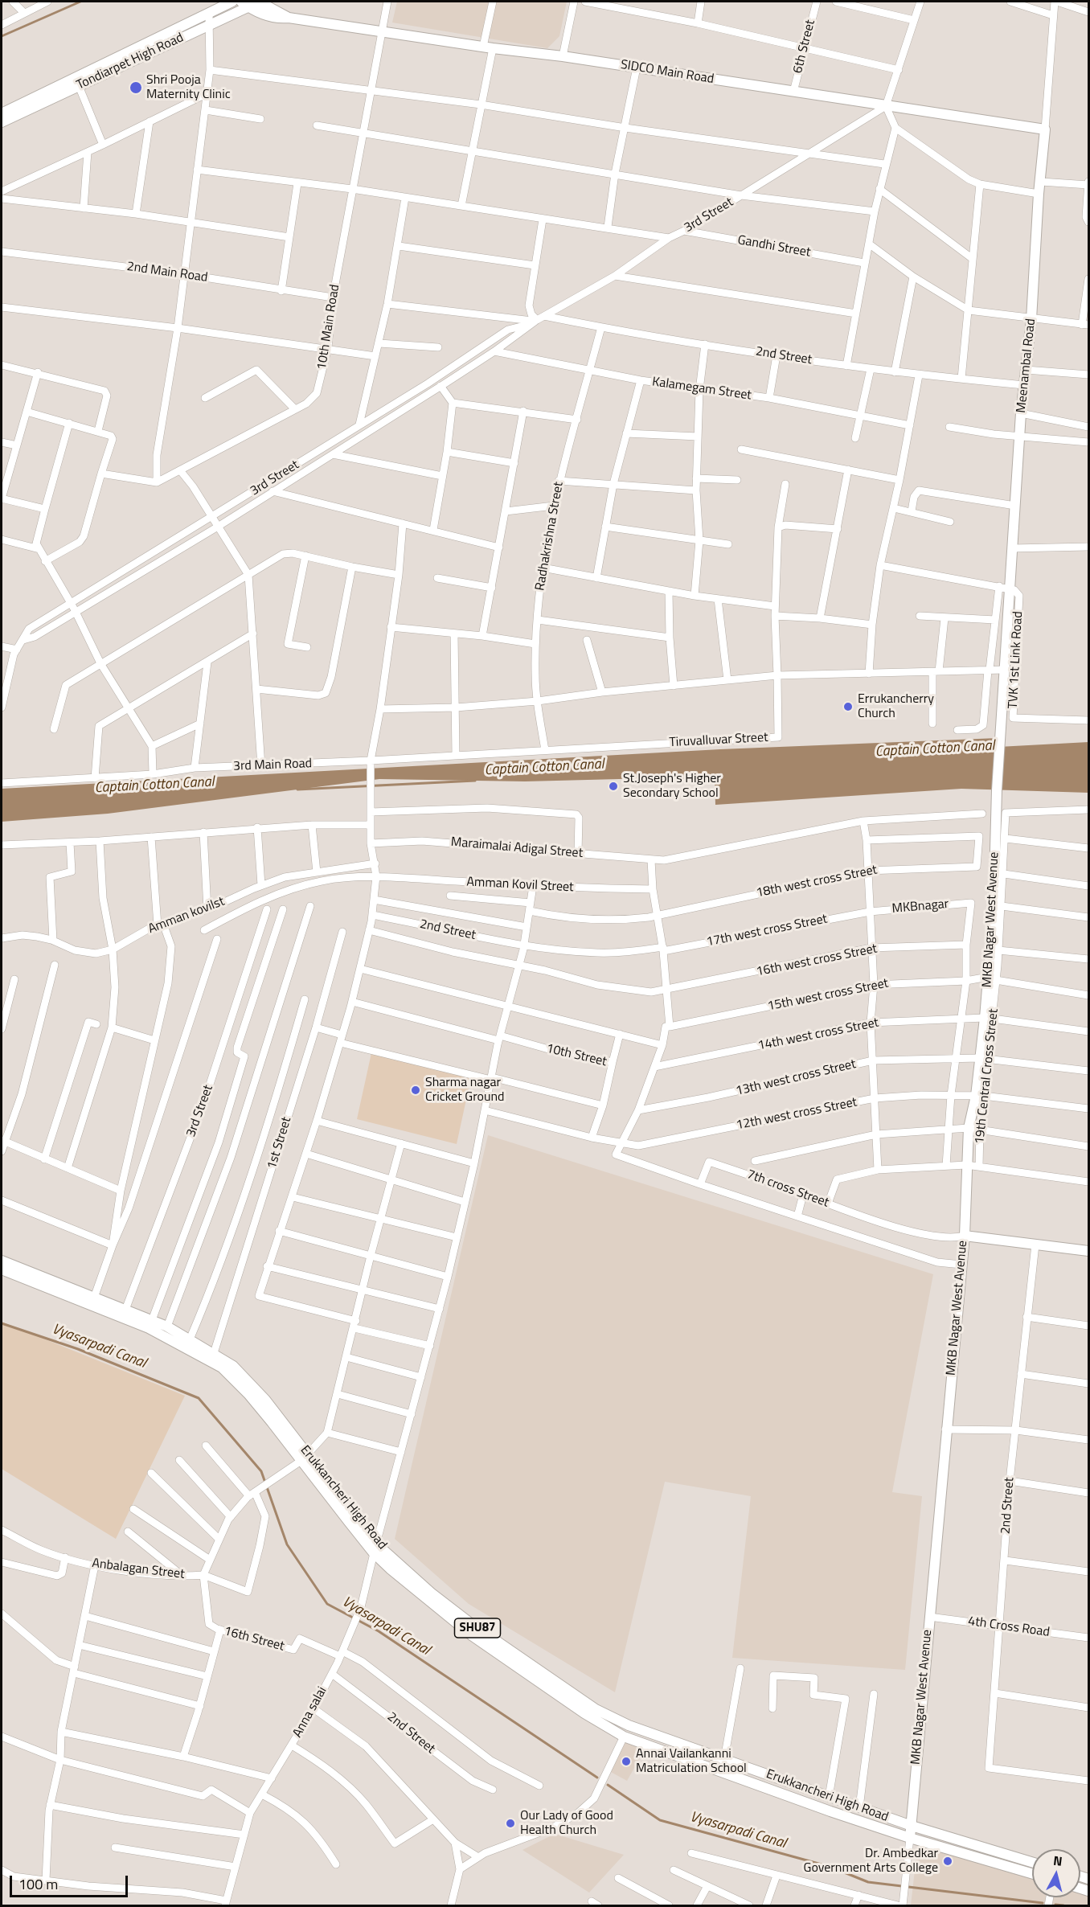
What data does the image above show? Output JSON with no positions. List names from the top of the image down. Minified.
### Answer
{"streets":{"main road":["Tondiarpet High Road","SIDCO Main Road","Meenambal Road","MKB Nagar West Avenue","Erukkancheri High Road","SHU87"],"street":["6th Street","3rd Street","Gandhi Street","2nd Main Road","10th Main Road","2nd Street","Kalamegam Street","Radhakrishna Street","TVK 1st Link Road","Tiruvalluvar Street","3rd Main Road","Maraimalai Adigal Street","18th west cross Street","Amman Kovil Street","MKBnagar","Amman kovilst","17th west cross Street","16th west cross Street","15th west cross Street","14th west cross Street","10th Street","19th Central Cross Street","13th west cross Street","12th west cross Street","1st Street","7th cross Street","Anbalagan Street","4th Cross Road","16th Street","Anna salai"]},"crossings":[["6th Street","SIDCO Main Road"],["Tondiarpet High Road","SIDCO Main Road"],["SIDCO Main Road","3rd Street"],["SIDCO Main Road","10th Main Road"],["SIDCO Main Road","Meenambal Road"],["3rd Street","Gandhi Street"],["3rd Street","2nd Street"],["3rd Street","Kalamegam Street"],["3rd Street","Erukkancheri High Road"],["2nd Main Road","10th Main Road"],["2nd Street","Meenambal Road"],["2nd Street","Radhakrishna Street"],["2nd Street","17th west cross Street"],["2nd Street","4th Cross Road"],["2nd Street","Anna salai"],["Meenambal Road","TVK 1st Link Road"],["Meenambal Road","MKB Nagar West Avenue"],["Kalamegam Street","Radhakrishna Street"],["Radhakrishna Street","Tiruvalluvar Street"],["Tiruvalluvar Street","3rd Main Road"],["18th west cross Street","Anna salai"],["Amman Kovil Street","Anna salai"],["MKBnagar","17th west cross Street"],["MKBnagar","16th west cross Street"],["MKB Nagar West Avenue","15th west cross Street"],["MKB Nagar West Avenue","14th west cross Street"],["MKB Nagar West Avenue","19th Central Cross Street"],["MKB Nagar West Avenue","13th west cross Street"],["MKB Nagar West Avenue","12th west cross Street"],["MKB Nagar West Avenue","7th cross Street"],["MKB Nagar West Avenue","Erukkancheri High Road"],["MKB Nagar West Avenue","4th Cross Road"],["MKB Nagar West Avenue","SHU87"],["17th west cross Street","Anna salai"],["16th west cross Street","Anna salai"],["10th Street","12th west cross Street"],["10th Street","Anna salai"],["19th Central Cross Street","12th west cross Street"],["12th west cross Street","Anna salai"],["1st Street","Erukkancheri High Road"],["Erukkancheri High Road","Anbalagan Street"],["Erukkancheri High Road","SHU87"],["Erukkancheri High Road","Anna salai"],["Anbalagan Street","SHU87"],["Anbalagan Street","16th Street"],["SHU87","Anna salai"],["16th Street","Anna salai"]],"water":["Captain Cotton Canal","Vyasarpadi Canal"],"places":["Shri Pooja Maternity Clinic","Errukancherry Church","St.Joseph's Higher Secondary School","Sharma nagar Cricket Ground","Annai Vailankanni Matriculation School","Our Lady of Good Health Church","Dr. Ambedkar Government Arts College"],"scale_bar":"100 m","north":"top"}
